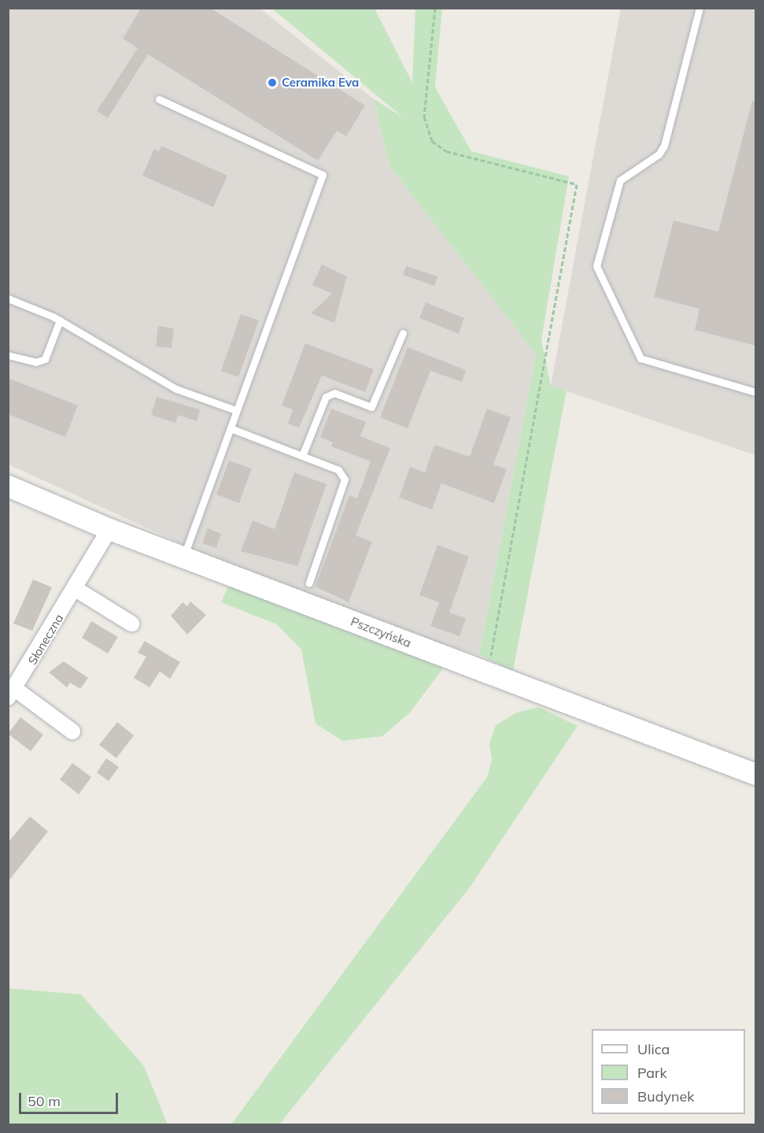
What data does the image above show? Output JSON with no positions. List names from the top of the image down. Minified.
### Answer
{"streets":{"main road":["Pszczyńska"],"street":["Słoneczna"]},"crossings":[["Pszczyńska","Słoneczna"]],"places":["Ceramika Eva"],"legend":["Ulica","Park","Budynek"],"scale_bar":"50 m"}
